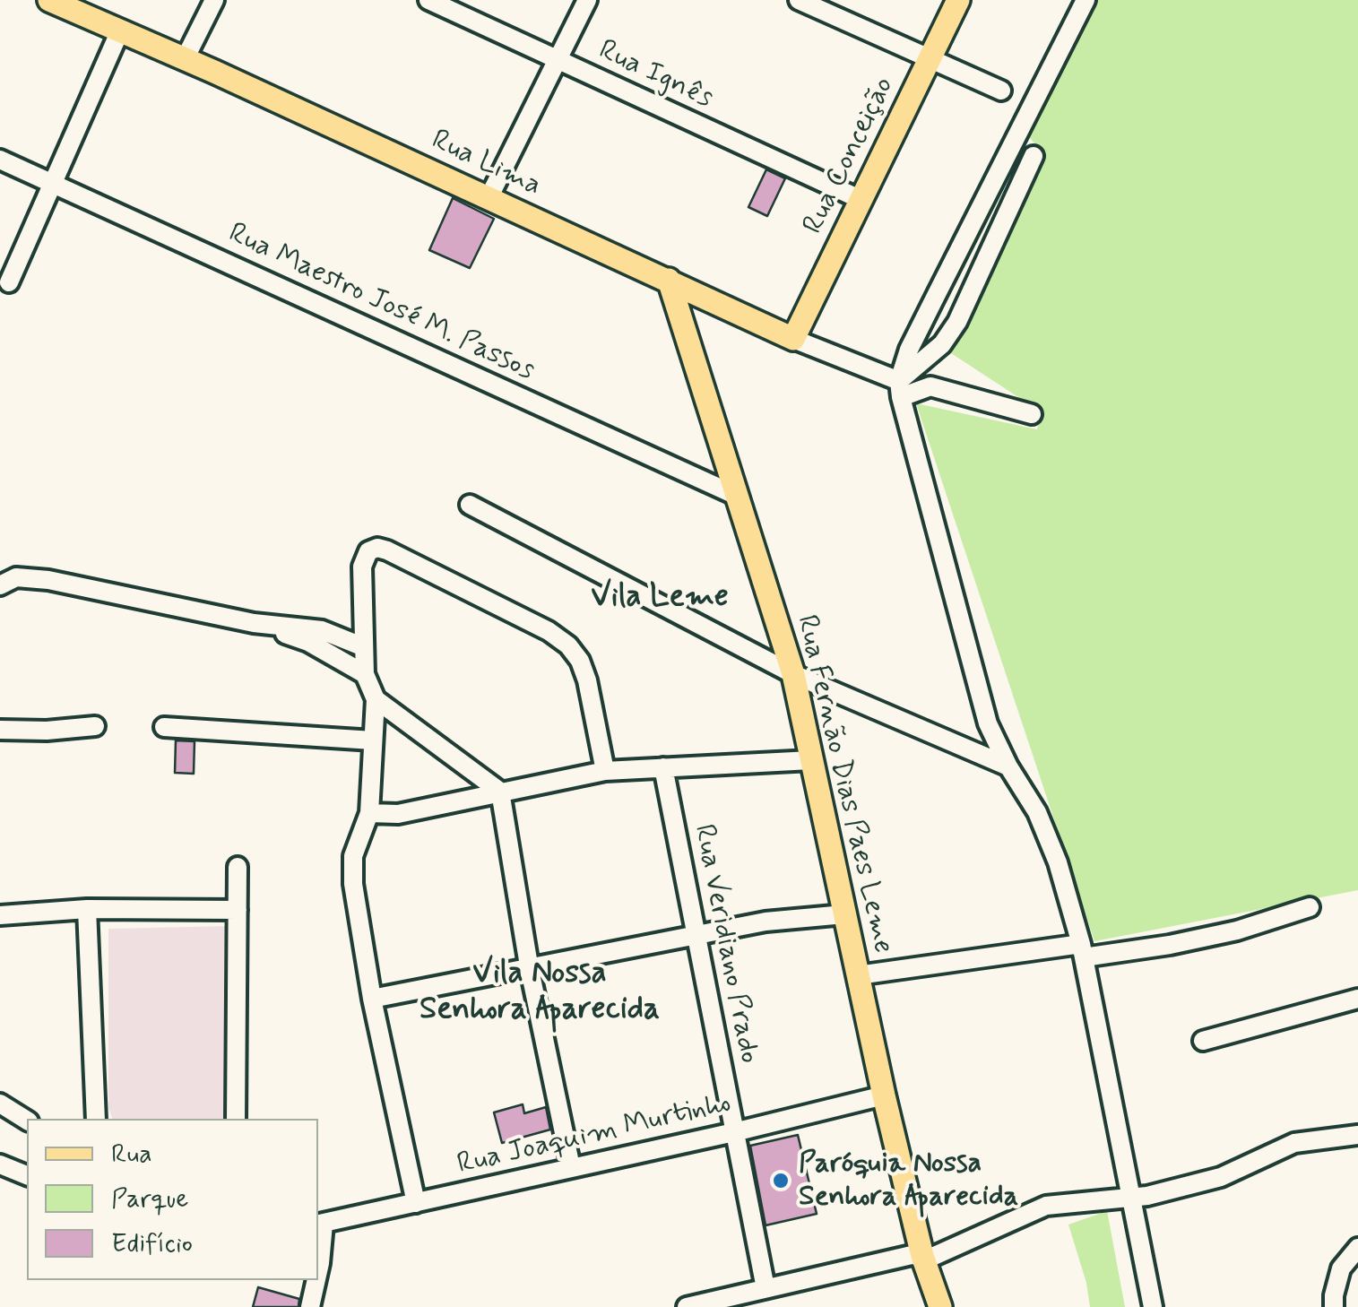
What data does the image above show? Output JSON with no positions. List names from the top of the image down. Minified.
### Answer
{"streets":{"main road":["Rua Conceição","Rua Lima","Rua Fernão Dias Paes Leme"],"street":["Rua Ignês","Rua Maestro José M. Passos","Rua Veridiano Prado","Rua Joaquim Murtinho"]},"crossings":[["Rua Ignês","Rua Conceição"],["Rua Conceição","Rua Lima"],["Rua Lima","Rua Fernão Dias Paes Leme"],["Rua Maestro José M. Passos","Rua Fernão Dias Paes Leme"],["Rua Fernão Dias Paes Leme","Rua Joaquim Murtinho"],["Rua Veridiano Prado","Rua Joaquim Murtinho"]],"districts":["Vila Leme","Vila Nossa Senhora Aparecida"],"places":["Paróquia Nossa Senhora Aparecida"],"legend":["Rua","Parque","Edifício"]}
